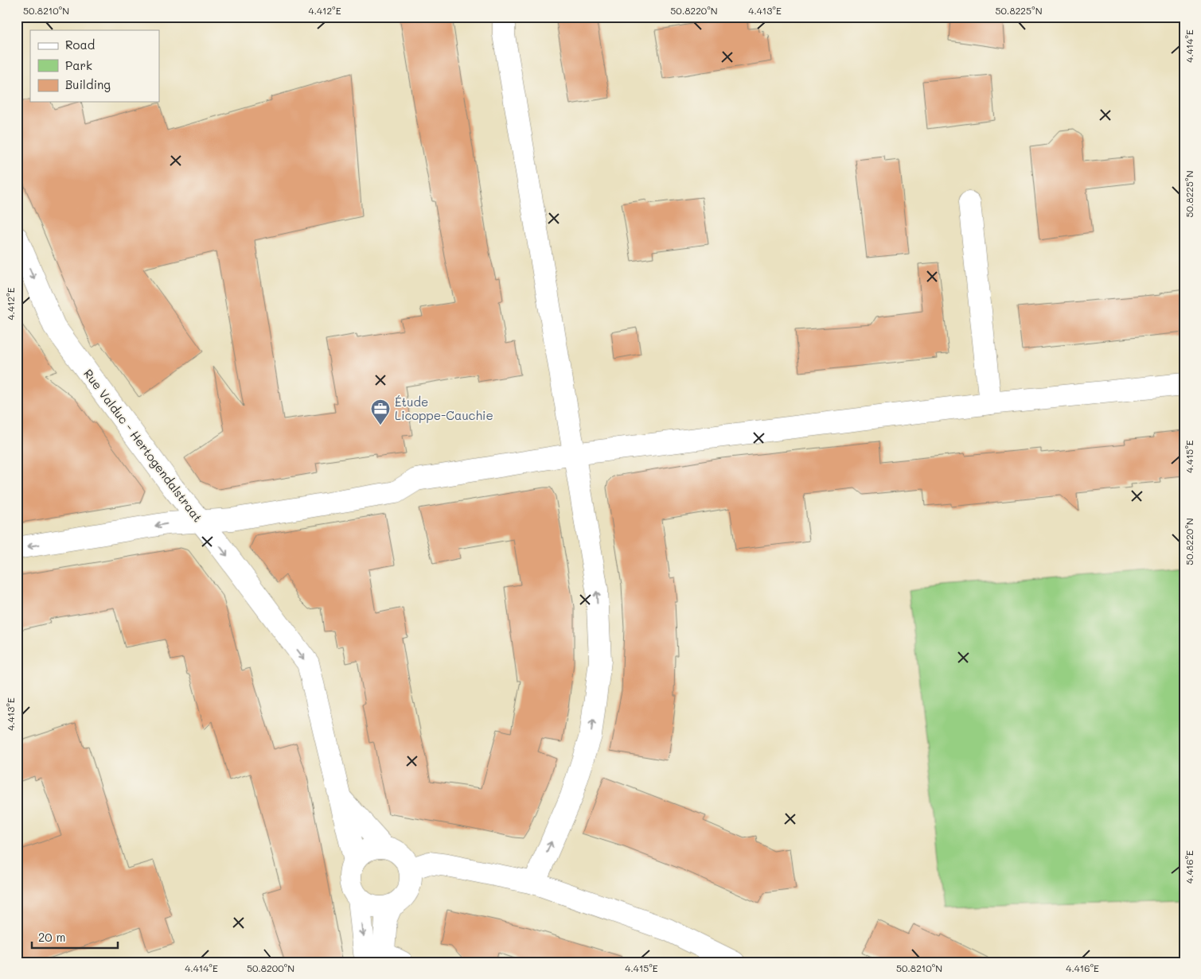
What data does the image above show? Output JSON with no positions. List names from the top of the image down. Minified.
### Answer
{"streets":{"street":["Rue Valduc - Hertogendalstraat"]},"one_way":["Rue Valduc - Hertogendalstraat"],"places":{"office":["Étude Licoppe-Cauchie"]},"legend":["Road","Park","Building"],"scale_bar":"20 m","coordinates":["50.8210°N","4.412°E","50.8220°N","4.413°E","50.8225°N","4.414°E","4.415°E","4.416°E","50.8200°N"]}
